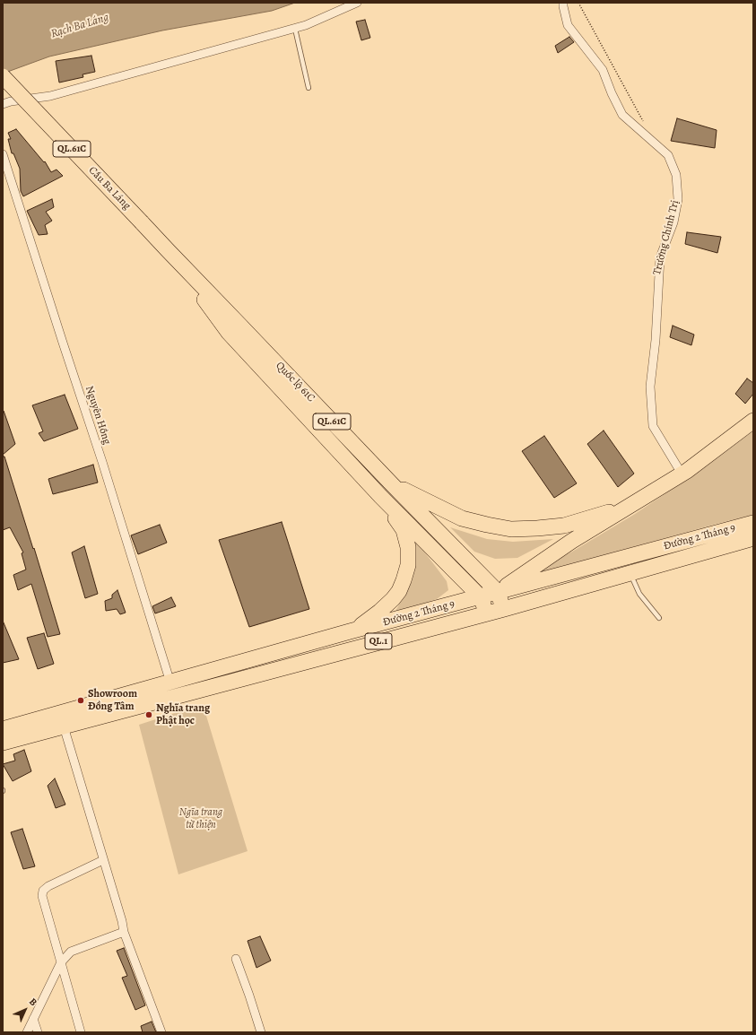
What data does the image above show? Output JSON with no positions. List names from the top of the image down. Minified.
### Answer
{"streets":{"highway":["QL.61C","Cầu Ba Láng","Quốc lộ 61C","Đường 2 Tháng 9","QL.1"],"street":["Nguyên Hồng"]},"crossings":[["Cầu Ba Láng","Quốc lộ 61C"],["Quốc lộ 61C","Đường 2 Tháng 9"],["Nguyên Hồng","Đường 2 Tháng 9"]],"water":["Rạch Ba Láng"],"parks":["Ngĩa trang từ thiện"],"places":["Showroom Đồng Tâm","Nghĩa trang Phật học"],"north":"top right"}
